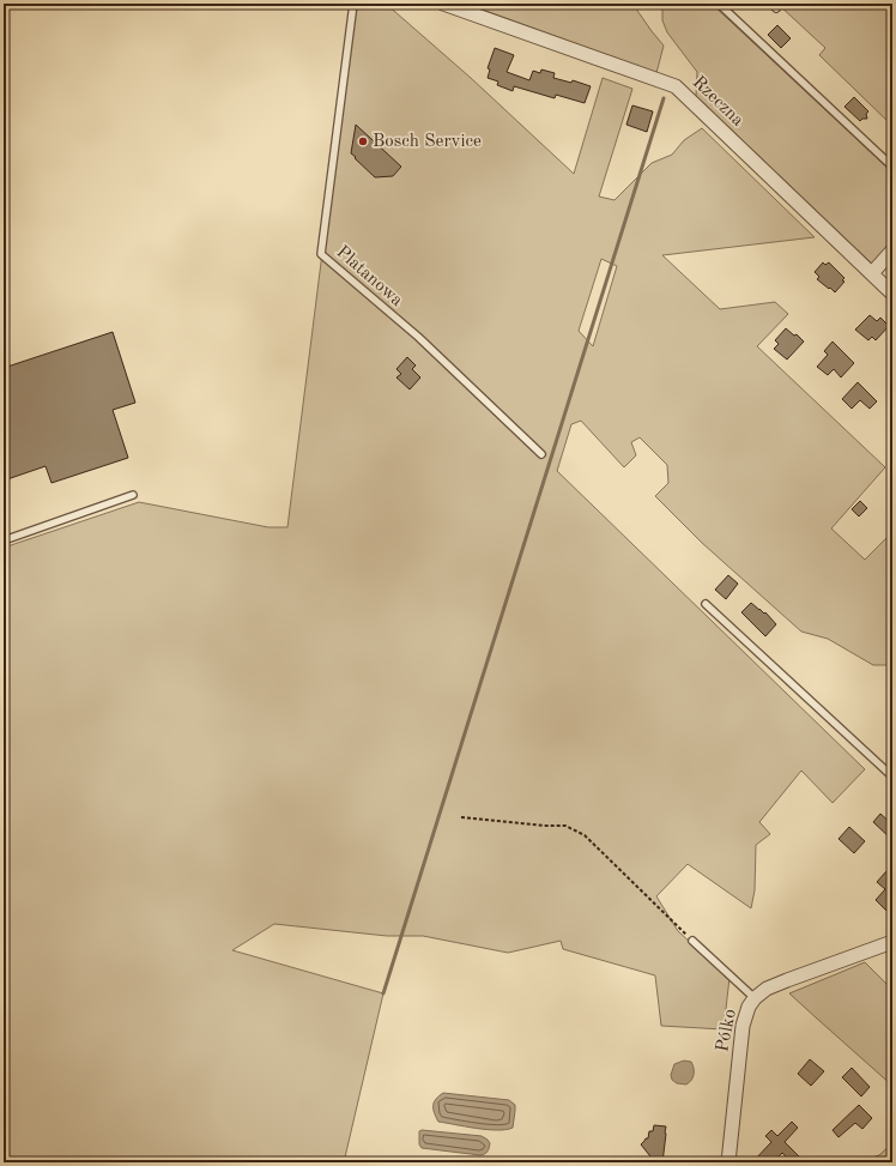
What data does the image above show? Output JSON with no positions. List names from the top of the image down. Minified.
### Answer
{"streets":{"street":["Rzeczna","Pólko"],"lane":["Platanowa"]},"places":["Bosch Service"]}
